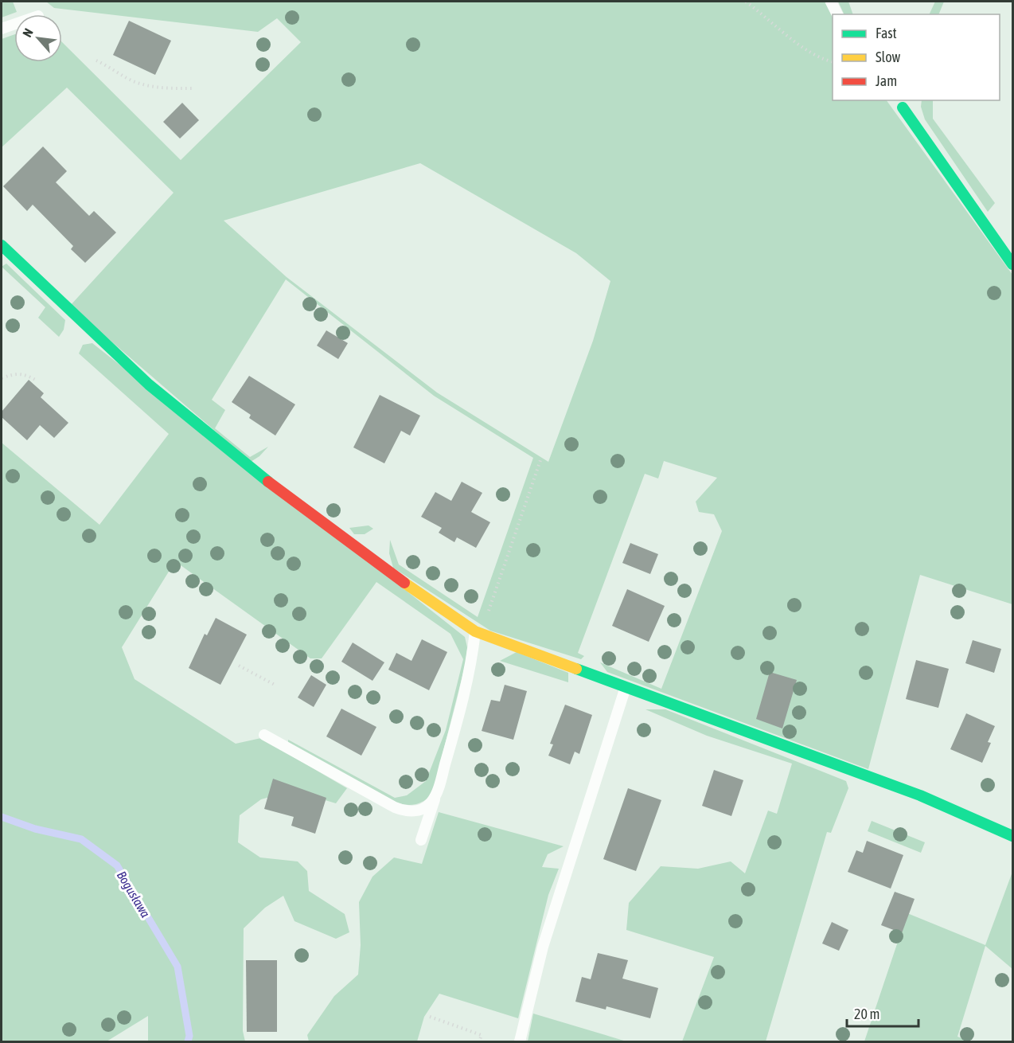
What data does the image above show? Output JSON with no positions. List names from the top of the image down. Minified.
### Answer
{"water":["Bogusława"],"legend":["Fast","Slow","Jam"],"scale_bar":"20 m","north":"top left"}
